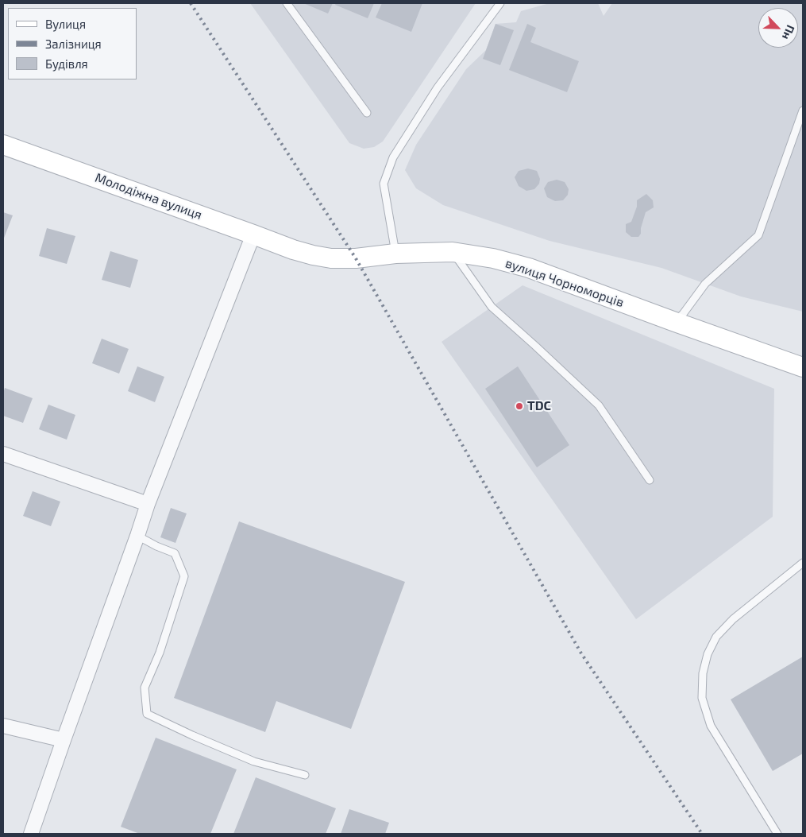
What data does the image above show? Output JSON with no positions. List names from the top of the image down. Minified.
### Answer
{"streets":{"street":["Молодіжна вулиця","вулиця Чорноморців"]},"crossings":[["Молодіжна вулиця","вулиця Чорноморців"]],"places":["TDC"],"legend":["Вулиця","Залізниця","Будівля"],"north":"bottom right"}
